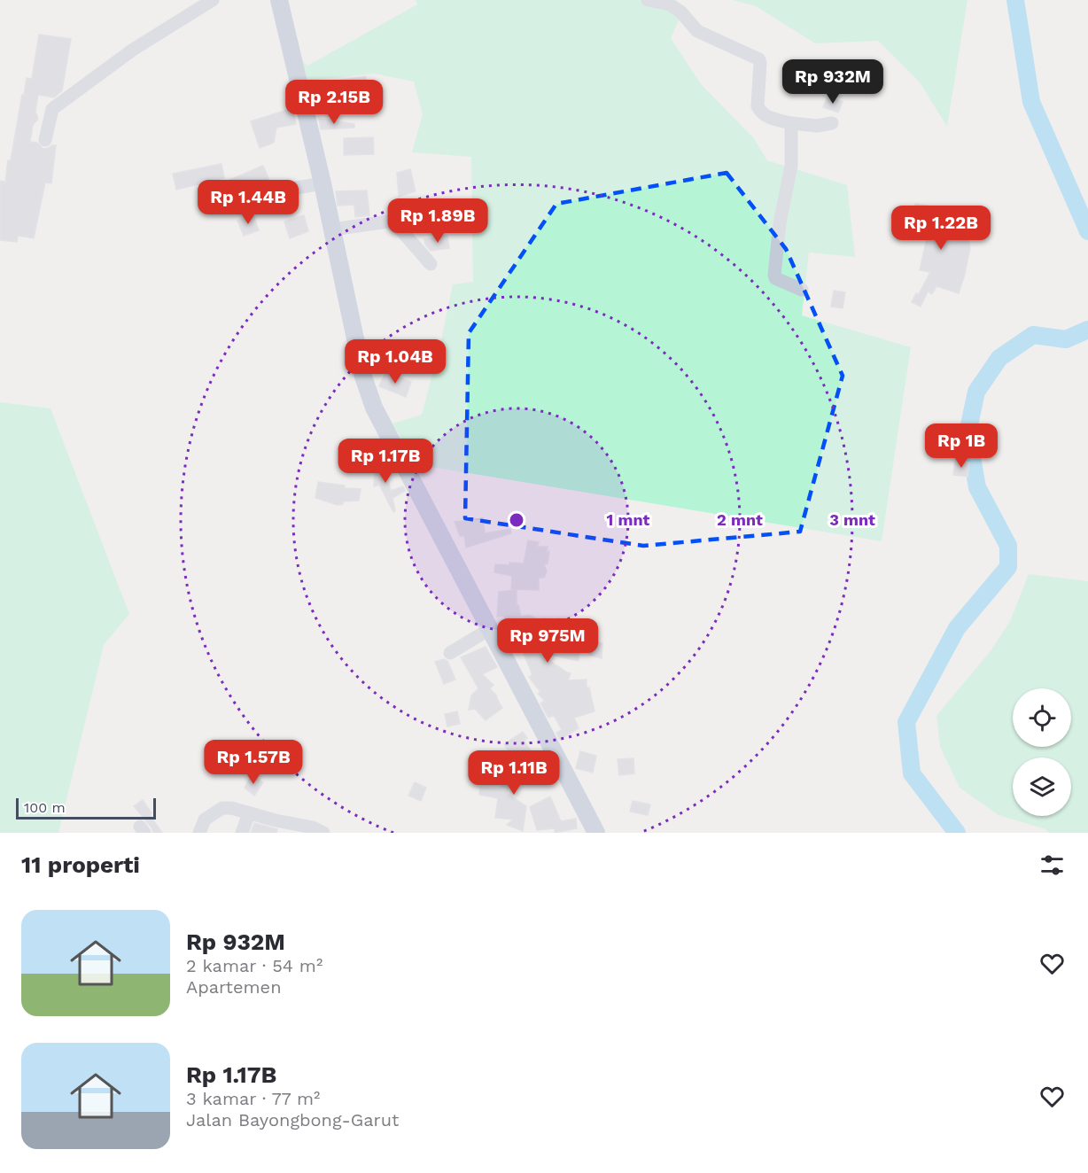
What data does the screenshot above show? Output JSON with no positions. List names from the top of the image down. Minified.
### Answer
{"scale_bar":"100 m","page":{"price":["Rp 932M","Rp 2.15B","Rp 1.44B","Rp 1.89B","Rp 1.22B","Rp 1.04B","Rp 1B","Rp 1.17B","Rp 975M","Rp 1.57B","Rp 1.11B"],"scale":"100 m","heading":"11 properti","list":[{"name":"Rp 932M","note":"2 kamar · 54 m² · Apartemen"},{"name":"Rp 1.17B","note":"3 kamar · 77 m² · Jalan Bayongbong-Garut"}]},"rings":["1 mnt","2 mnt","3 mnt"]}
